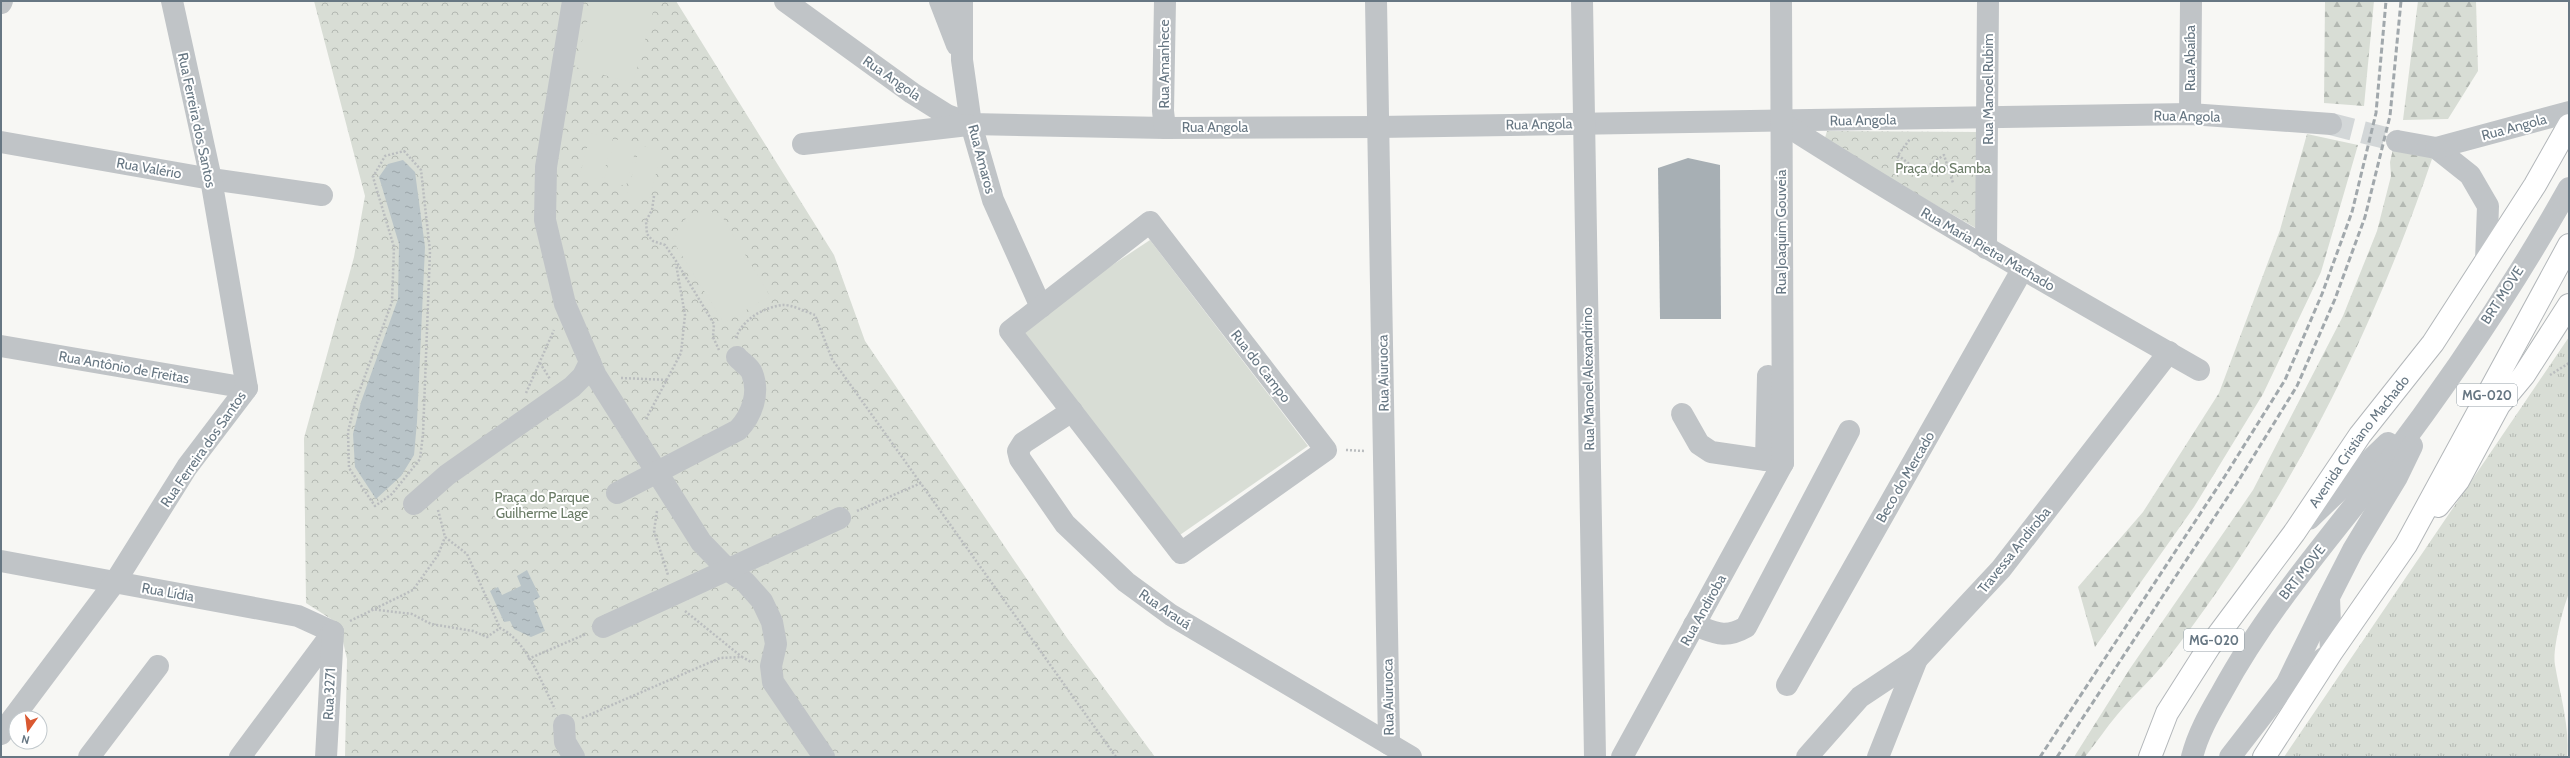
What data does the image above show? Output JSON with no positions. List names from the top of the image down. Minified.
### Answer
{"streets":{"highway":["MG-020","Avenida Cristiano Machado"],"street":["Rua Abaíba","Rua Amanhece","Rua Angola","Rua Manoel Rubim","Rua Ferreira dos Santos","Rua Amaros","Rua Valério","Rua Joaquim Gouveia","Rua Maria Pietra Machado","BRT MOVE","Rua do Campo","Rua Antônio de Freitas","Rua Aiuruoca","Rua Manoel Alexandrino","Beco do Mercado","Travessa Andiroba","Rua Lídia","Rua Arauá","Rua Andiroba","Rua 3271"]},"crossings":[["Rua Abaíba","Rua Angola"],["Rua Amanhece","Rua Angola"],["Rua Angola","Rua Manoel Rubim"],["Rua Angola","Rua Amaros"],["Rua Angola","Rua Joaquim Gouveia"],["Rua Angola","Rua Maria Pietra Machado"],["Rua Angola","Rua Aiuruoca"],["Rua Angola","Rua Manoel Alexandrino"],["Rua Angola","Avenida Cristiano Machado"],["Rua Manoel Rubim","Rua Maria Pietra Machado"],["Rua Ferreira dos Santos","Rua Valério"],["Rua Ferreira dos Santos","Rua Antônio de Freitas"],["Rua Ferreira dos Santos","Rua Lídia"],["Rua Amaros","Rua do Campo"],["Rua Joaquim Gouveia","Rua Maria Pietra Machado"],["Rua Joaquim Gouveia","Rua Andiroba"],["Rua Maria Pietra Machado","Beco do Mercado"],["Rua Maria Pietra Machado","Travessa Andiroba"],["BRT MOVE","MG-020"],["BRT MOVE","Avenida Cristiano Machado"],["Rua do Campo","Rua Arauá"],["Rua Aiuruoca","Rua Arauá"],["Rua Lídia","Rua 3271"]],"parks":["Praça do Samba","Praça do Parque Guilherme Lage"],"north":"bottom"}
